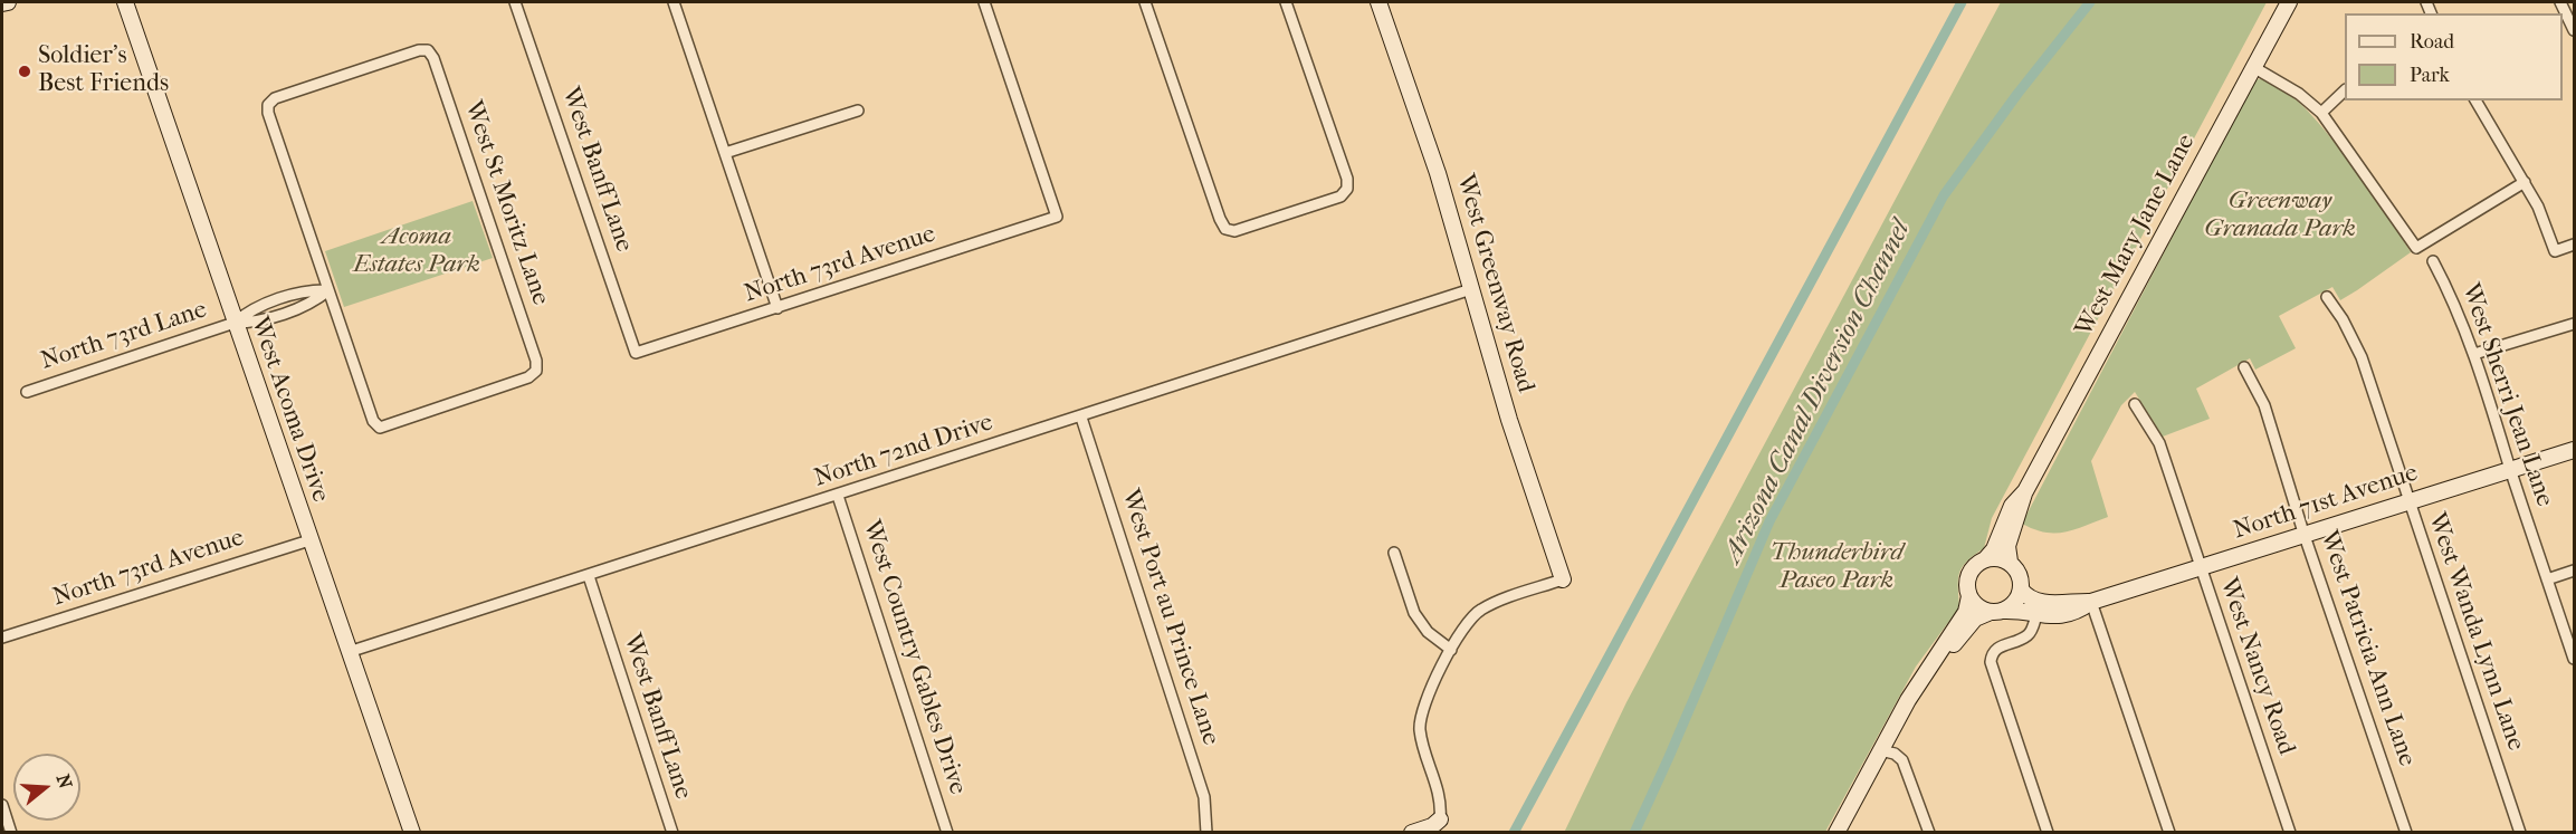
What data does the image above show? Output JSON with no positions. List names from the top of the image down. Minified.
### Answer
{"streets":{"street":["West Banff Lane","West St Moritz Lane","West Mary Jane Lane","North 73rd Avenue","West Greenway Road","North 73rd Lane","West Sherri Jean Lane","West Acoma Drive","North 72nd Drive","North 71st Avenue","West Port au Prince Lane","West Wanda Lynn Lane","West Patricia Ann Lane","West Country Gables Drive","West Nancy Road"]},"crossings":[["West Banff Lane","North 73rd Avenue"],["West Banff Lane","North 72nd Drive"],["West St Moritz Lane","North 73rd Lane"],["West Mary Jane Lane","North 71st Avenue"],["North 73rd Avenue","West Acoma Drive"],["West Greenway Road","North 72nd Drive"],["North 73rd Lane","West Acoma Drive"],["West Sherri Jean Lane","North 71st Avenue"],["West Acoma Drive","North 72nd Drive"],["North 72nd Drive","West Port au Prince Lane"],["North 72nd Drive","West Country Gables Drive"],["North 71st Avenue","West Wanda Lynn Lane"],["North 71st Avenue","West Patricia Ann Lane"],["North 71st Avenue","West Nancy Road"]],"water":["Arizona Canal Diversion Channel"],"parks":["Greenway Granada Park","Acoma Estates Park","Thunderbird Paseo Park"],"places":["Soldier's Best Friends"],"legend":["Road","Park"],"north":"right"}
